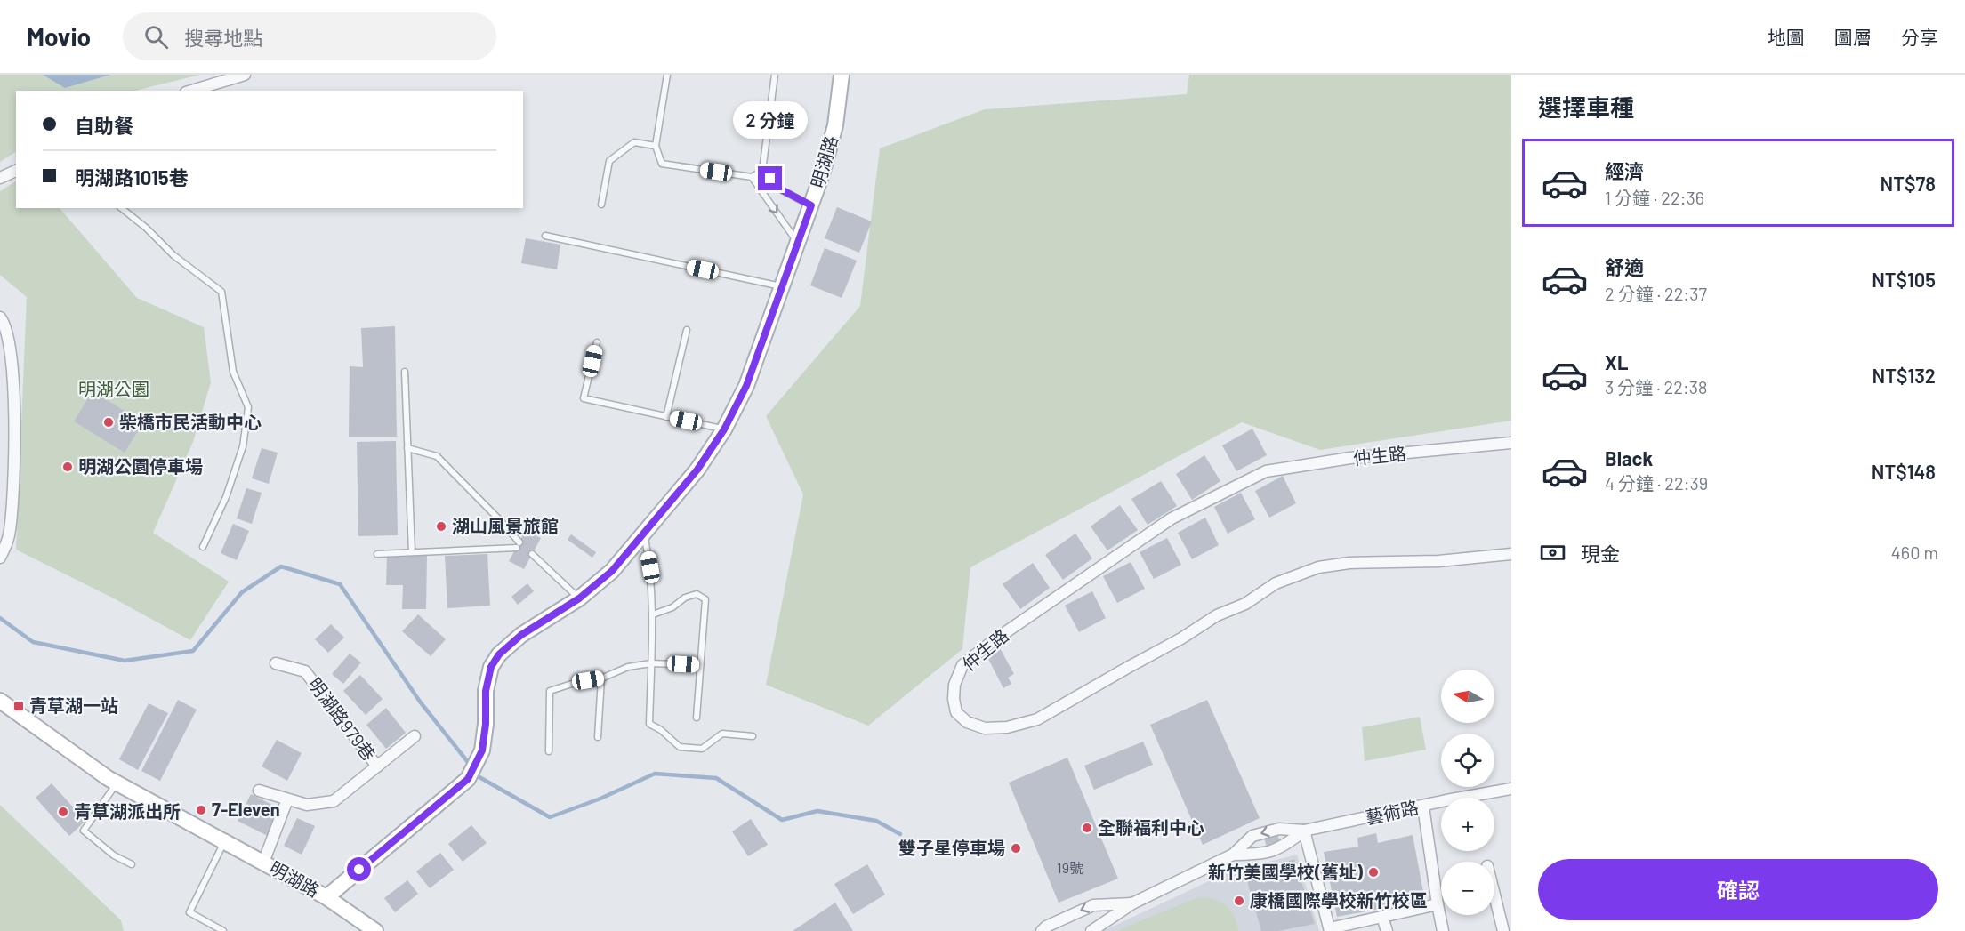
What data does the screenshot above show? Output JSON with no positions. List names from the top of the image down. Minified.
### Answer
{"streets":{"street":["明湖路","仲生路","明湖路979巷","藝術路"]},"parks":["明湖公園"],"places":{"other":["柴橋市民活動中心","明湖公園停車場","湖山風景旅館","7-Eleven","青草湖派出所","全聯福利中心","雙子星停車場","新竹美國學校(舊址)","康橋國際學校新竹校區"],"transit":["青草湖一站"]},"house_numbers":["19號"],"north":"left","page":{"header":"Movio","search":"搜尋地點","nav":["地圖","圖層","分享"],"heading":"選擇車種","banner":["自助餐","明湖路1015巷"],"bubble":"2 分鐘","list":[{"name":"經濟","note":"1 分鐘 · 22:36","value":"NT$78"},{"name":"舒適","note":"2 分鐘 · 22:37","value":"NT$105"},{"name":"XL","note":"3 分鐘 · 22:38","value":"NT$132"},{"name":"Black","note":"4 分鐘 · 22:39","value":"NT$148"}],"pay":["現金","460 m"],"map_buttons":["+","−"],"buttons":"確認"}}
